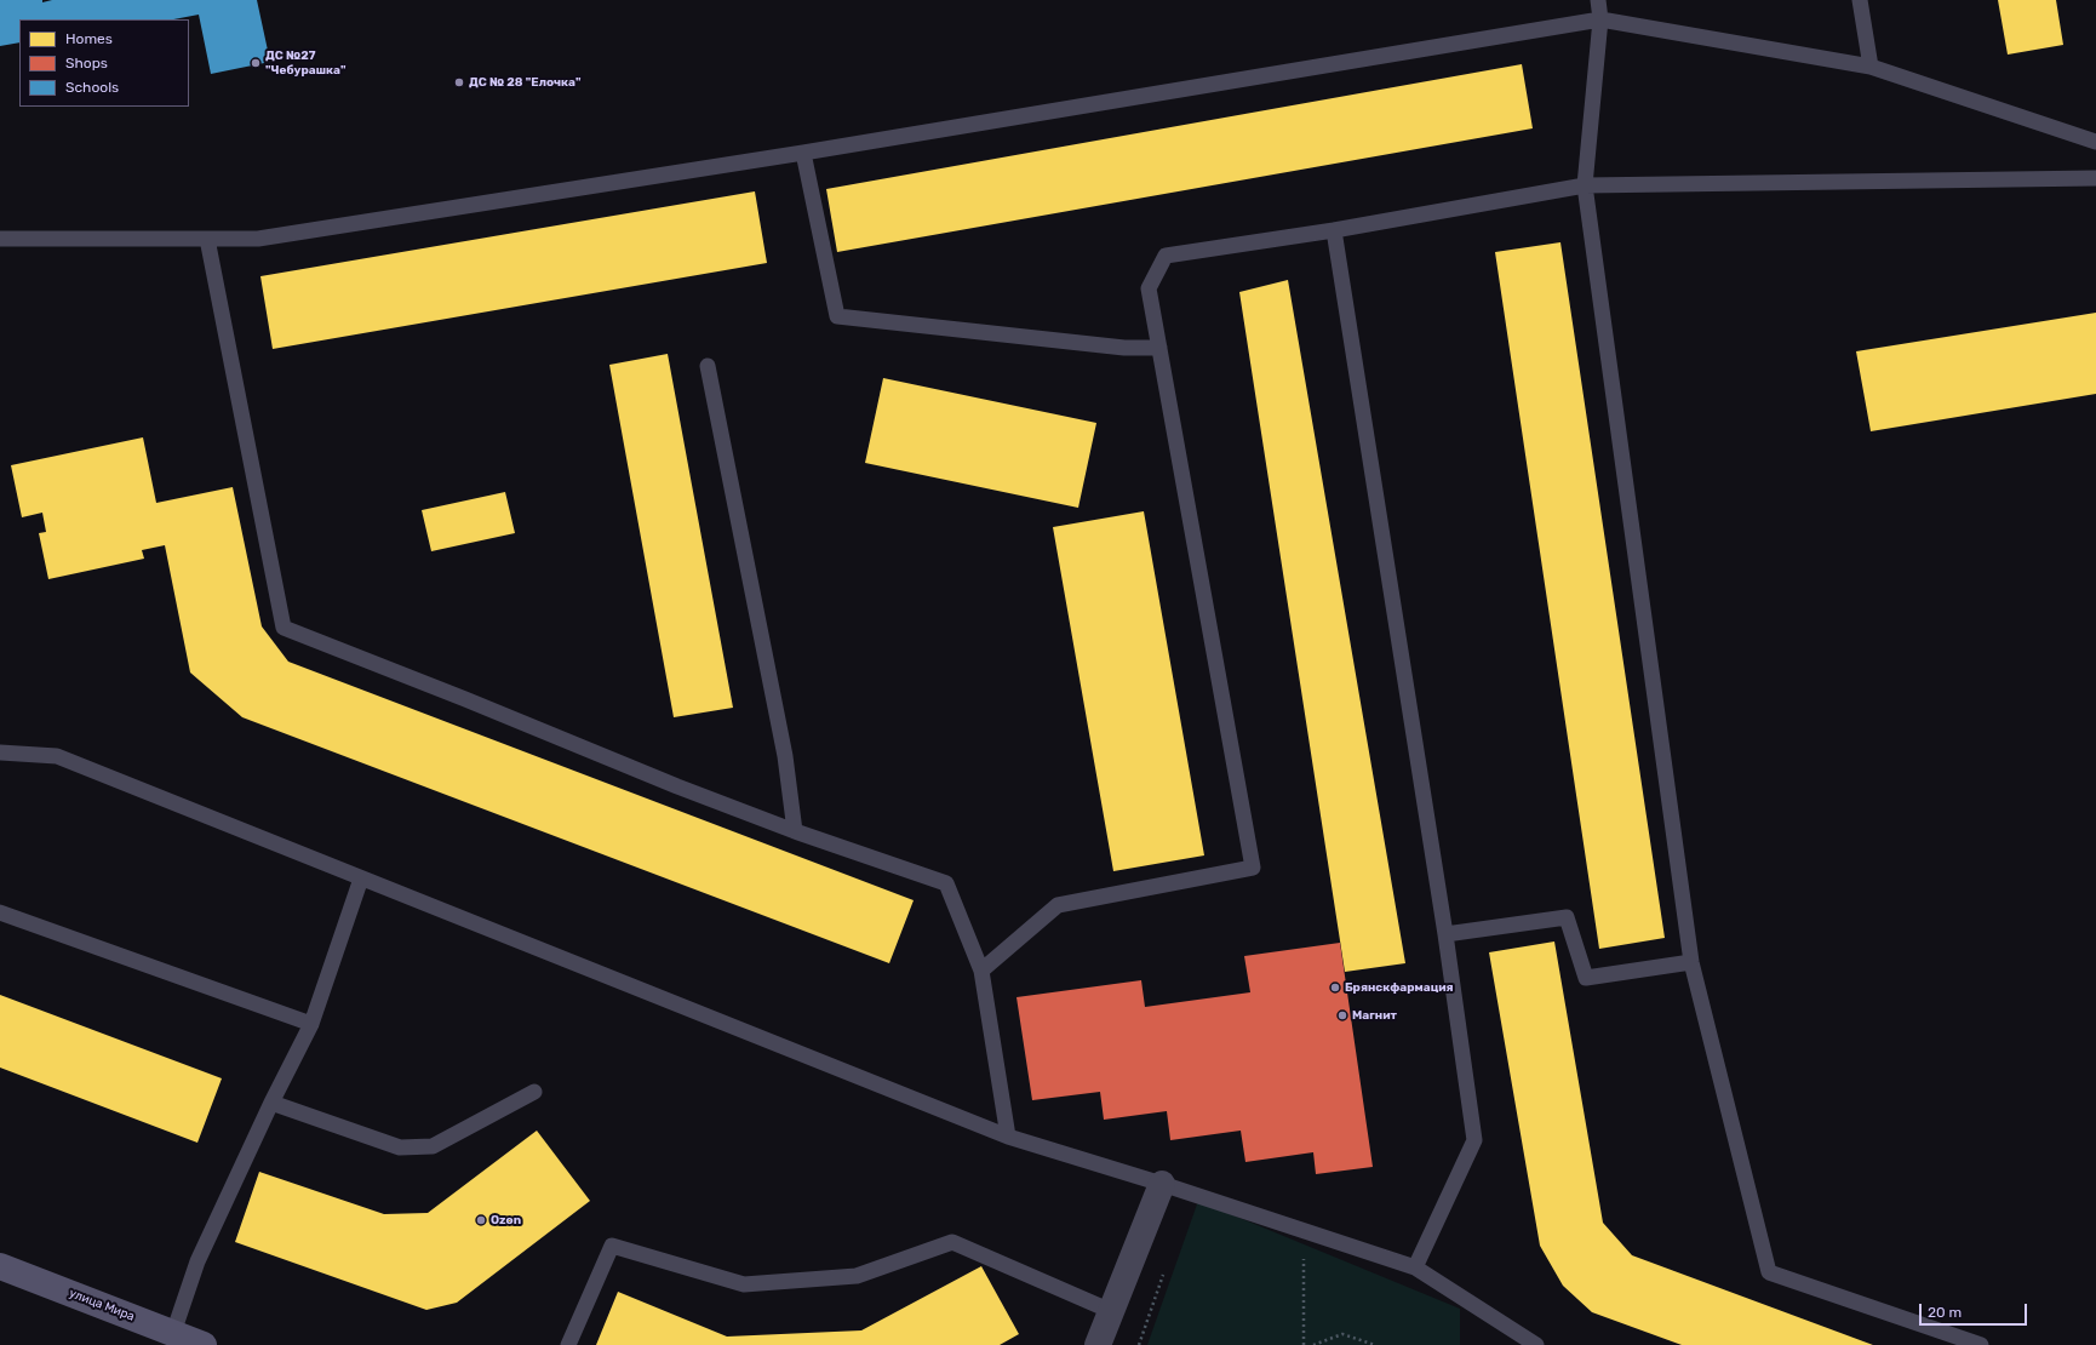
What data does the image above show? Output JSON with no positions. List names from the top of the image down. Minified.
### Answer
{"streets":{"main road":["улица Мира"]},"places":["ДС №27 \"Чебурашка\"","ДС № 28 \"Елочка\"","Брянскфармация","Магнит","Ozon"],"legend":["Homes","Shops","Schools"],"scale_bar":"20 m"}
